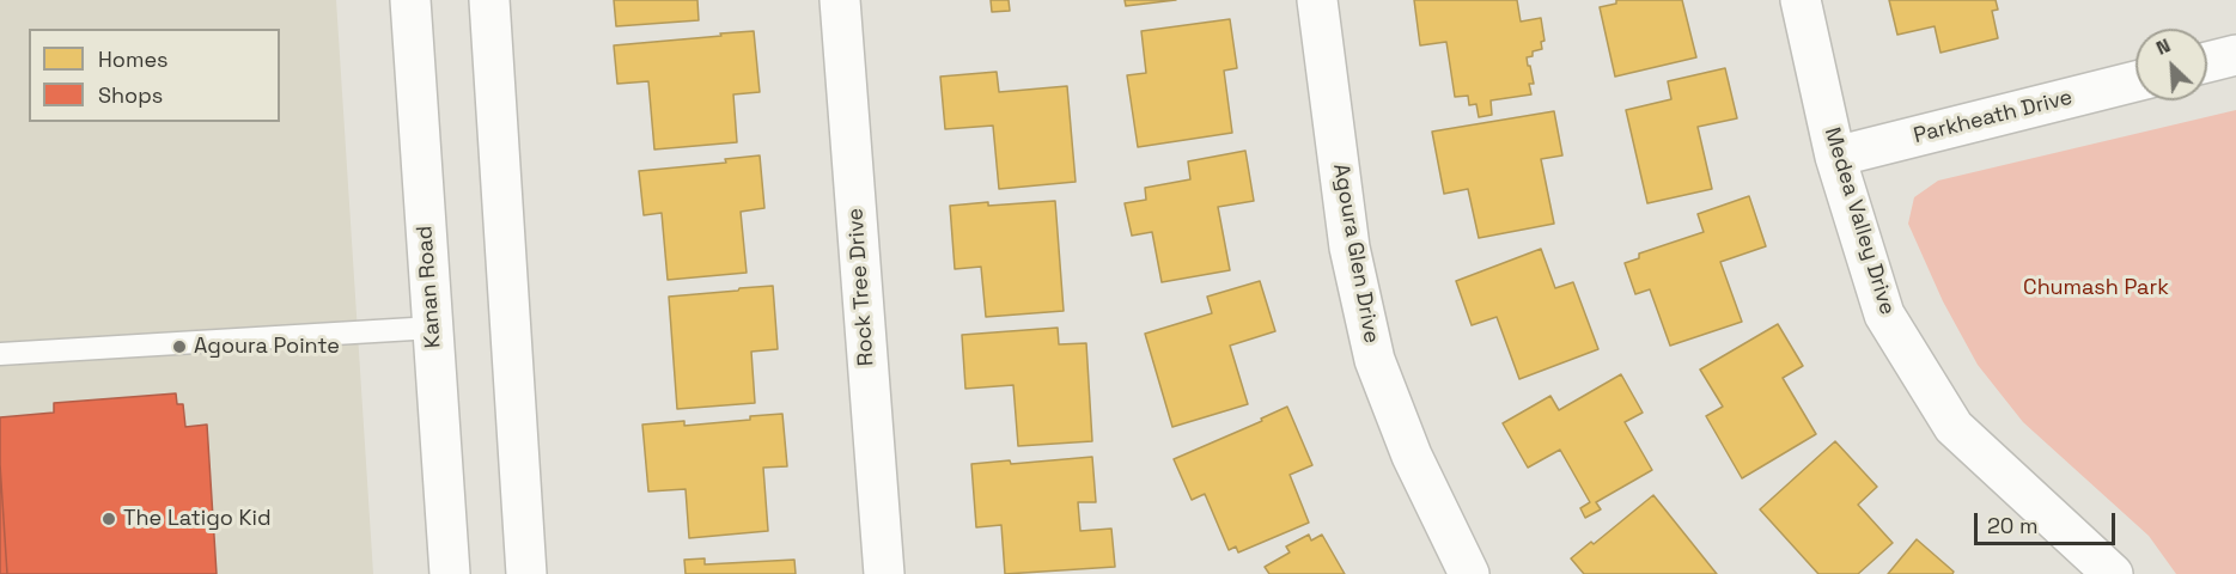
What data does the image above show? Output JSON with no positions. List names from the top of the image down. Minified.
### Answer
{"streets":{"street":["Parkheath Drive","Medea Valley Drive","Agoura Glen Drive","Kanan Road","Rock Tree Drive"]},"crossings":[["Parkheath Drive","Medea Valley Drive"]],"parks":["Chumash Park"],"places":["Agoura Pointe","The Latigo Kid"],"legend":["Homes","Shops"],"scale_bar":"20 m","north":"top left"}
